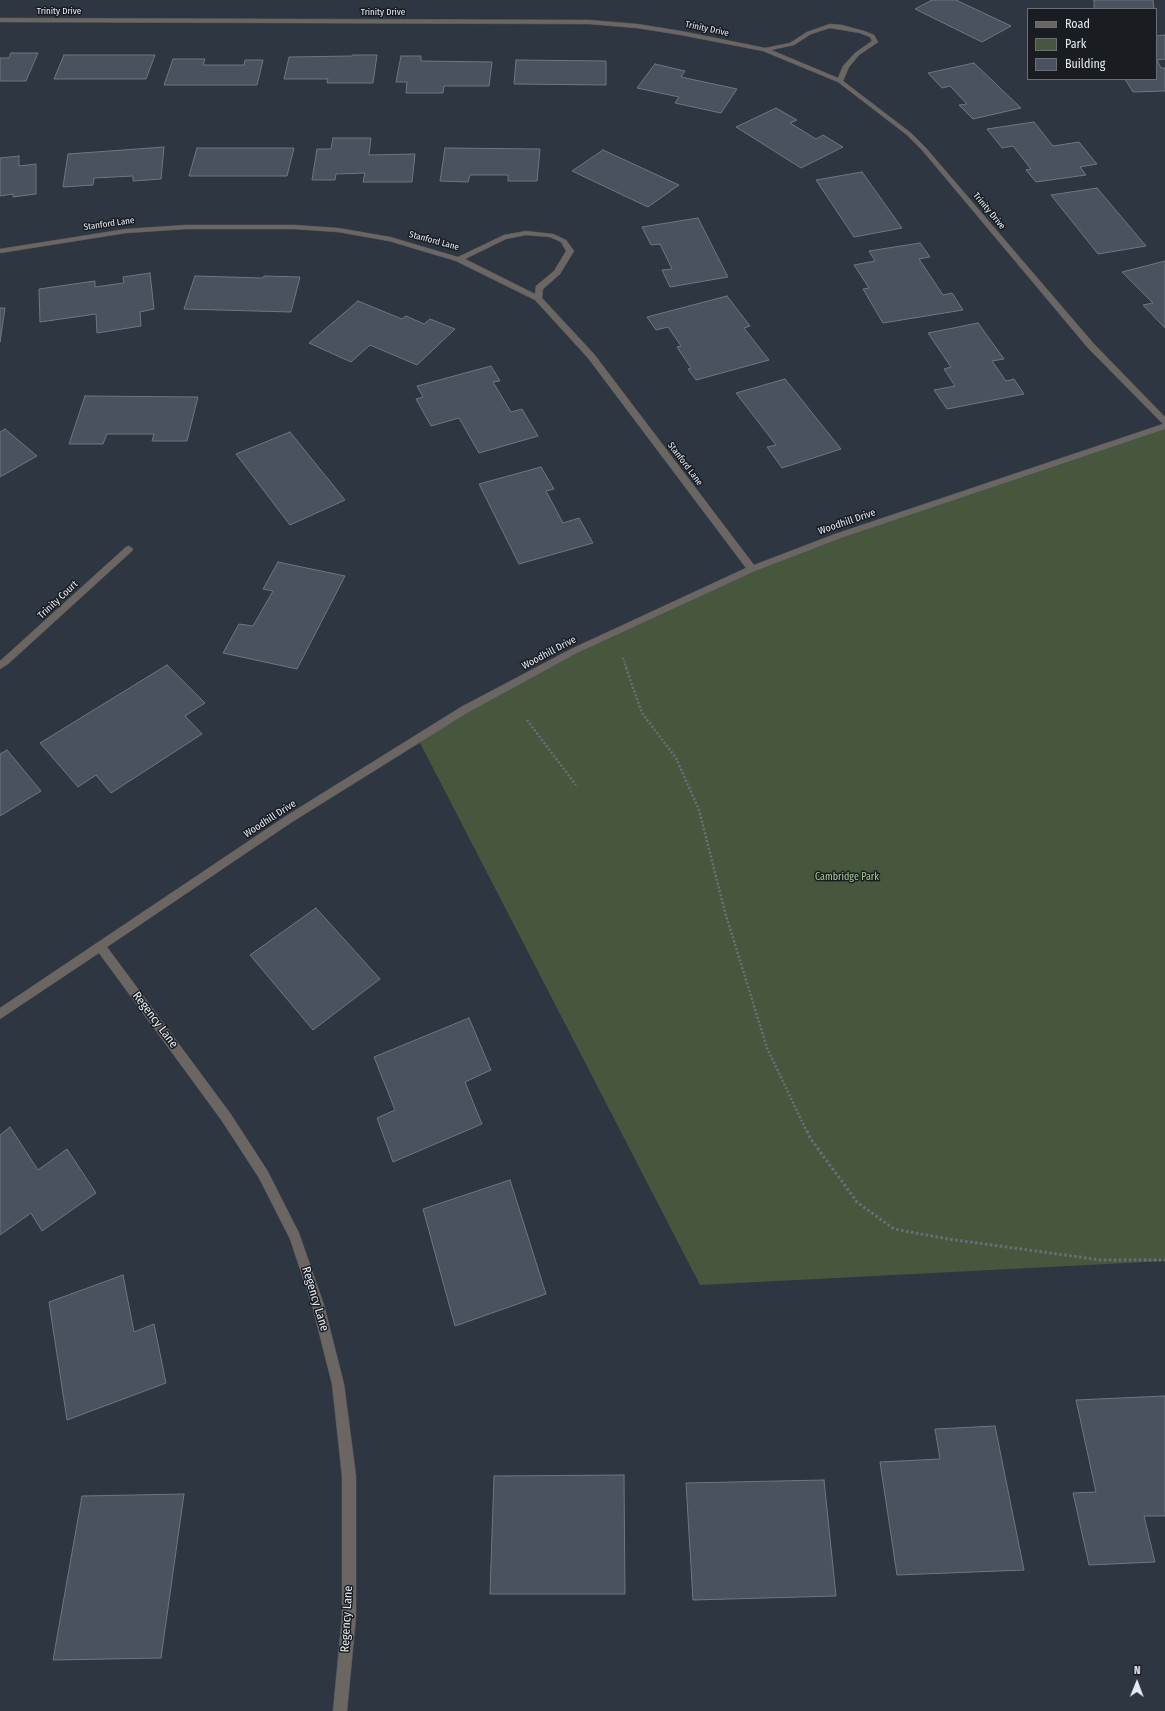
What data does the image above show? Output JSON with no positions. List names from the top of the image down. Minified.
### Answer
{"streets":{"street":["Trinity Drive","Stanford Lane","Woodhill Drive","Trinity Court","Regency Lane"]},"crossings":[["Stanford Lane","Woodhill Drive"],["Woodhill Drive","Regency Lane"]],"parks":["Cambridge Park"],"legend":["Road","Park","Building"],"north":"top"}
